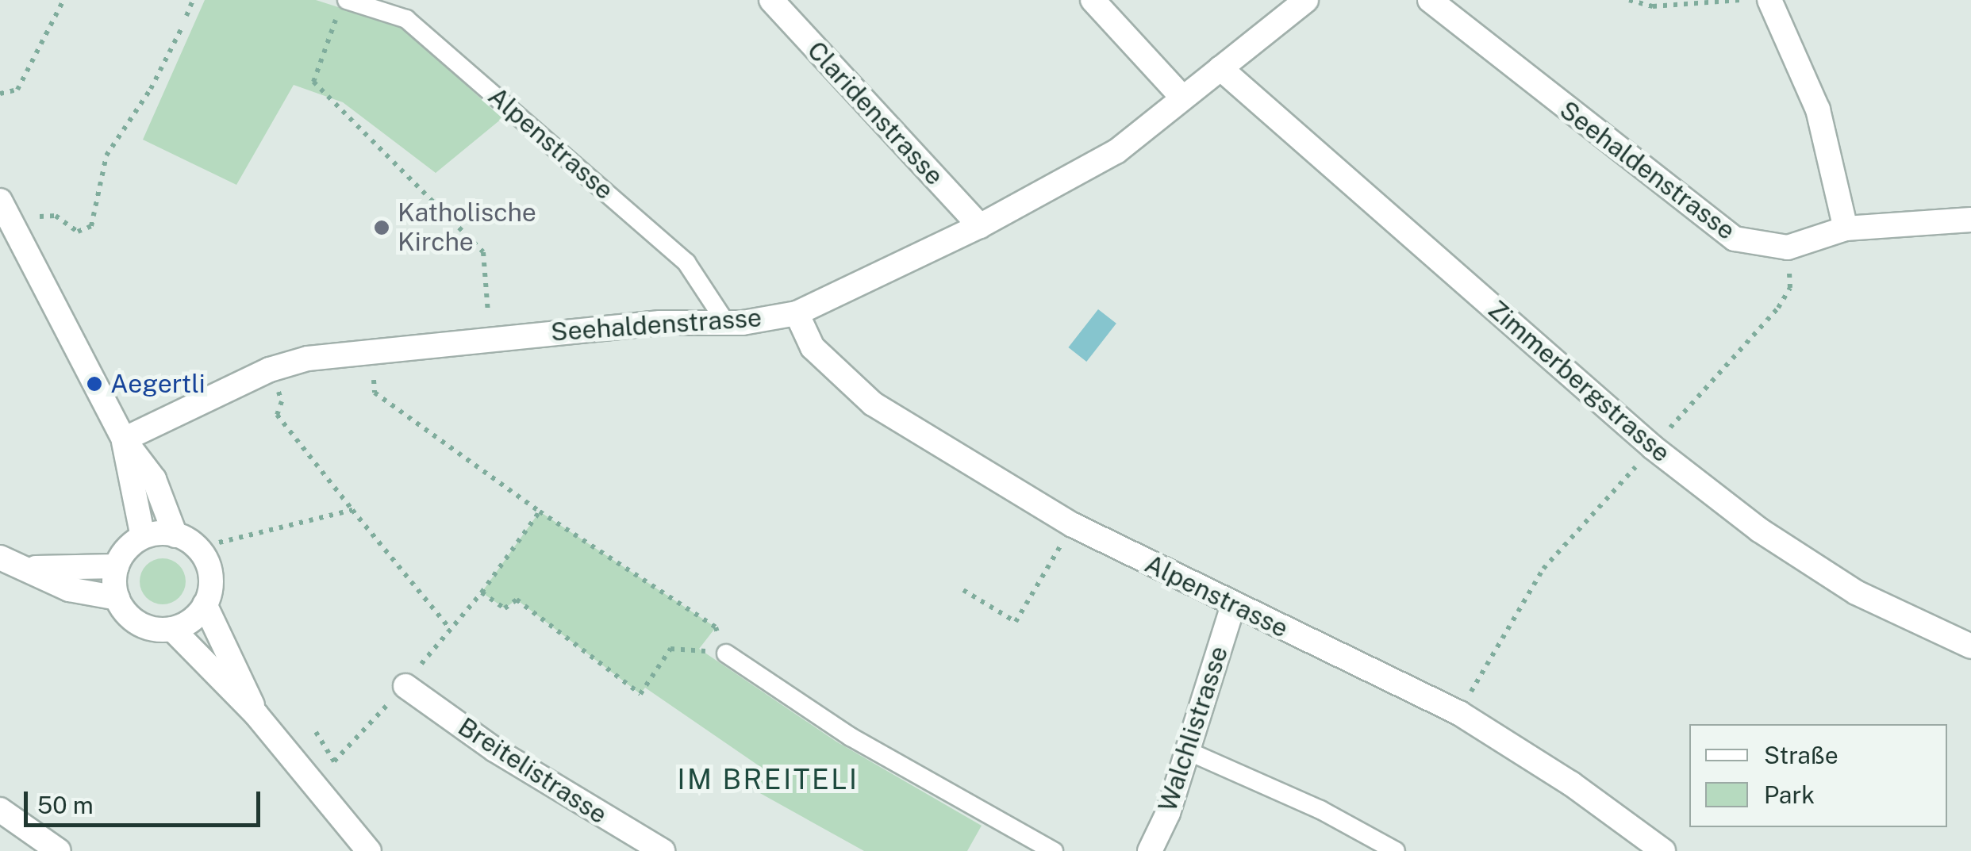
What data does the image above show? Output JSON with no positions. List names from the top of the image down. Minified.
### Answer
{"streets":{"street":["Claridenstrasse","Alpenstrasse","Seehaldenstrasse","Zimmerbergstrasse","Walchlistrasse","Breitelistrasse"]},"crossings":[["Claridenstrasse","Seehaldenstrasse"],["Alpenstrasse","Seehaldenstrasse"],["Alpenstrasse","Walchlistrasse"],["Seehaldenstrasse","Zimmerbergstrasse"]],"districts":["IM BREITELI"],"places":["Katholische Kirche","Aegertli"],"legend":["Straße","Park"],"scale_bar":"50 m"}
